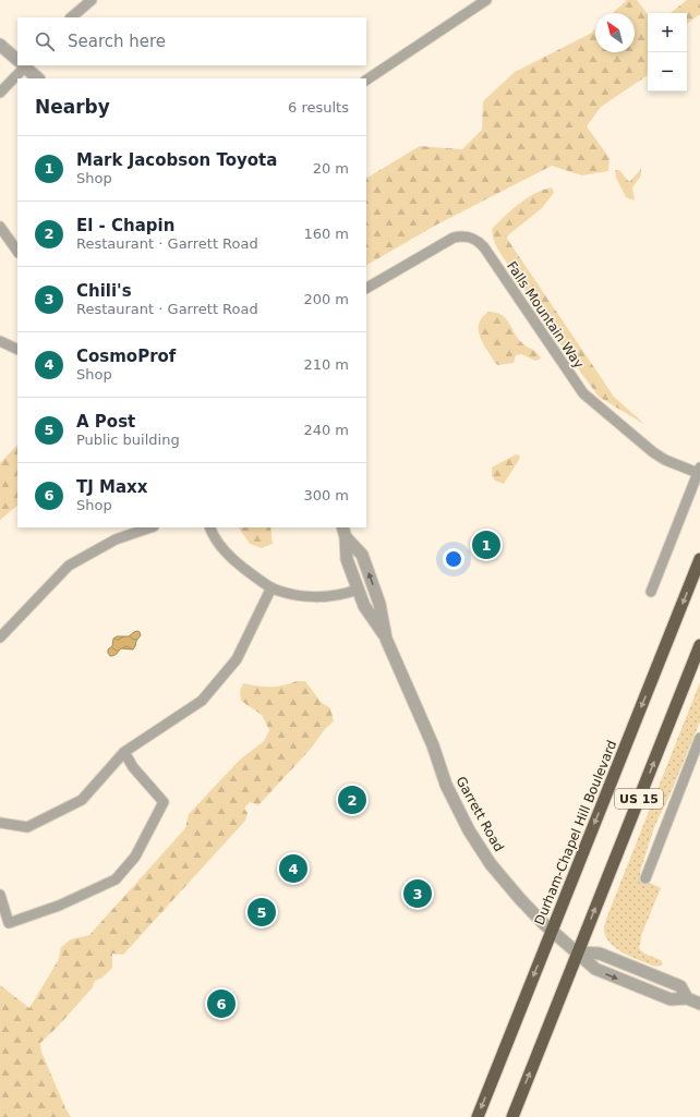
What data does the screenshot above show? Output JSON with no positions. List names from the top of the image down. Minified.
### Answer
{"streets":{"highway":["US 15","Durham-Chapel Hill Boulevard"],"street":["Falls Mountain Way","Garrett Road"]},"crossings":[["US 15","Garrett Road"],["Garrett Road","Durham-Chapel Hill Boulevard"]],"north":"top left","page":{"map_buttons":["+","−"],"search":"Search here","heading":["Nearby","6 results"],"list":[{"mark":"1","name":"Mark Jacobson Toyota","note":"Shop","value":"20 m"},{"mark":"2","name":"El - Chapin","note":"Restaurant · Garrett Road","value":"160 m"},{"mark":"3","name":"Chili's","note":"Restaurant · Garrett Road","value":"200 m"},{"mark":"4","name":"CosmoProf","note":"Shop","value":"210 m"},{"mark":"5","name":"A Post","note":"Public building","value":"240 m"},{"mark":"6","name":"TJ Maxx","note":"Shop","value":"300 m"}],"pins":["1","2","4","3","5","6"]}}
